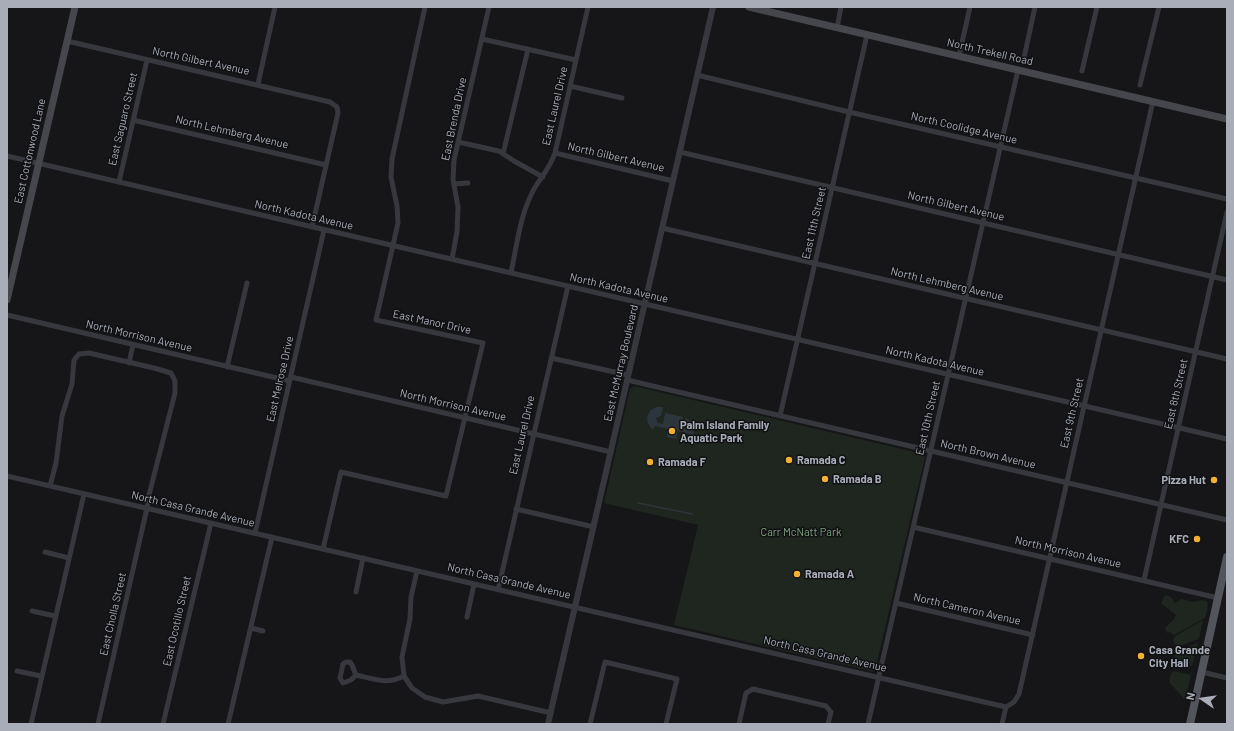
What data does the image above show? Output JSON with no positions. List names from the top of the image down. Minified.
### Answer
{"streets":{"main road":["North Trekell Road","East Cottonwood Lane"],"street":["North Gilbert Avenue","East Laurel Drive","East Saguaro Street","East Brenda Drive","North Coolidge Avenue","North Lehmberg Avenue","North Kadota Avenue","East 11th Street","East Manor Drive","North Morrison Avenue","East McMurray Boulevard","East Melrose Drive","East 8th Street","East 9th Street","East 10th Street","North Brown Avenue","North Casa Grande Avenue","North Cameron Avenue","East Cholla Street","East Ocotillo Street"]},"crossings":[["North Trekell Road","East 11th Street"],["North Trekell Road","East 9th Street"],["North Trekell Road","East 10th Street"],["North Gilbert Avenue","East Laurel Drive"],["North Gilbert Avenue","East Saguaro Street"],["North Gilbert Avenue","North Lehmberg Avenue"],["North Gilbert Avenue","East Cottonwood Lane"],["North Gilbert Avenue","East 11th Street"],["North Gilbert Avenue","East McMurray Boulevard"],["North Gilbert Avenue","East 8th Street"],["North Gilbert Avenue","East 9th Street"],["North Gilbert Avenue","East 10th Street"],["East Laurel Drive","North Kadota Avenue"],["East Laurel Drive","North Morrison Avenue"],["East Laurel Drive","North Brown Avenue"],["East Laurel Drive","North Casa Grande Avenue"],["East Saguaro Street","North Lehmberg Avenue"],["East Saguaro Street","North Kadota Avenue"],["East Brenda Drive","North Kadota Avenue"],["North Coolidge Avenue","East 11th Street"],["North Coolidge Avenue","East McMurray Boulevard"],["North Coolidge Avenue","East 9th Street"],["North Coolidge Avenue","East 10th Street"],["North Lehmberg Avenue","East 11th Street"],["North Lehmberg Avenue","East McMurray Boulevard"],["North Lehmberg Avenue","East 8th Street"],["North Lehmberg Avenue","East 9th Street"],["North Lehmberg Avenue","East 10th Street"],["East Cottonwood Lane","North Kadota Avenue"],["North Kadota Avenue","East 11th Street"],["North Kadota Avenue","East Manor Drive"],["North Kadota Avenue","East McMurray Boulevard"],["North Kadota Avenue","East Melrose Drive"],["North Kadota Avenue","East 8th Street"],["North Kadota Avenue","East 9th Street"],["North Kadota Avenue","East 10th Street"],["East 11th Street","North Brown Avenue"],["East Manor Drive","North Morrison Avenue"],["East Manor Drive","North Casa Grande Avenue"],["North Morrison Avenue","East McMurray Boulevard"],["North Morrison Avenue","East Melrose Drive"],["North Morrison Avenue","East 8th Street"],["North Morrison Avenue","East 9th Street"],["North Morrison Avenue","East 10th Street"],["East McMurray Boulevard","North Brown Avenue"],["East McMurray Boulevard","North Casa Grande Avenue"],["East Melrose Drive","North Casa Grande Avenue"],["East 8th Street","North Brown Avenue"],["East 9th Street","North Brown Avenue"],["East 9th Street","North Casa Grande Avenue"],["East 9th Street","North Cameron Avenue"],["East 10th Street","North Brown Avenue"],["East 10th Street","North Casa Grande Avenue"],["East 10th Street","North Cameron Avenue"],["North Casa Grande Avenue","East Cholla Street"],["North Casa Grande Avenue","East Ocotillo Street"]],"parks":["Carr McNatt Park"],"places":["Palm Island Family Aquatic Park","Ramada C","Ramada F","Ramada B","Pizza Hut","KFC","Ramada A","Casa Grande City Hall"],"north":"left"}
